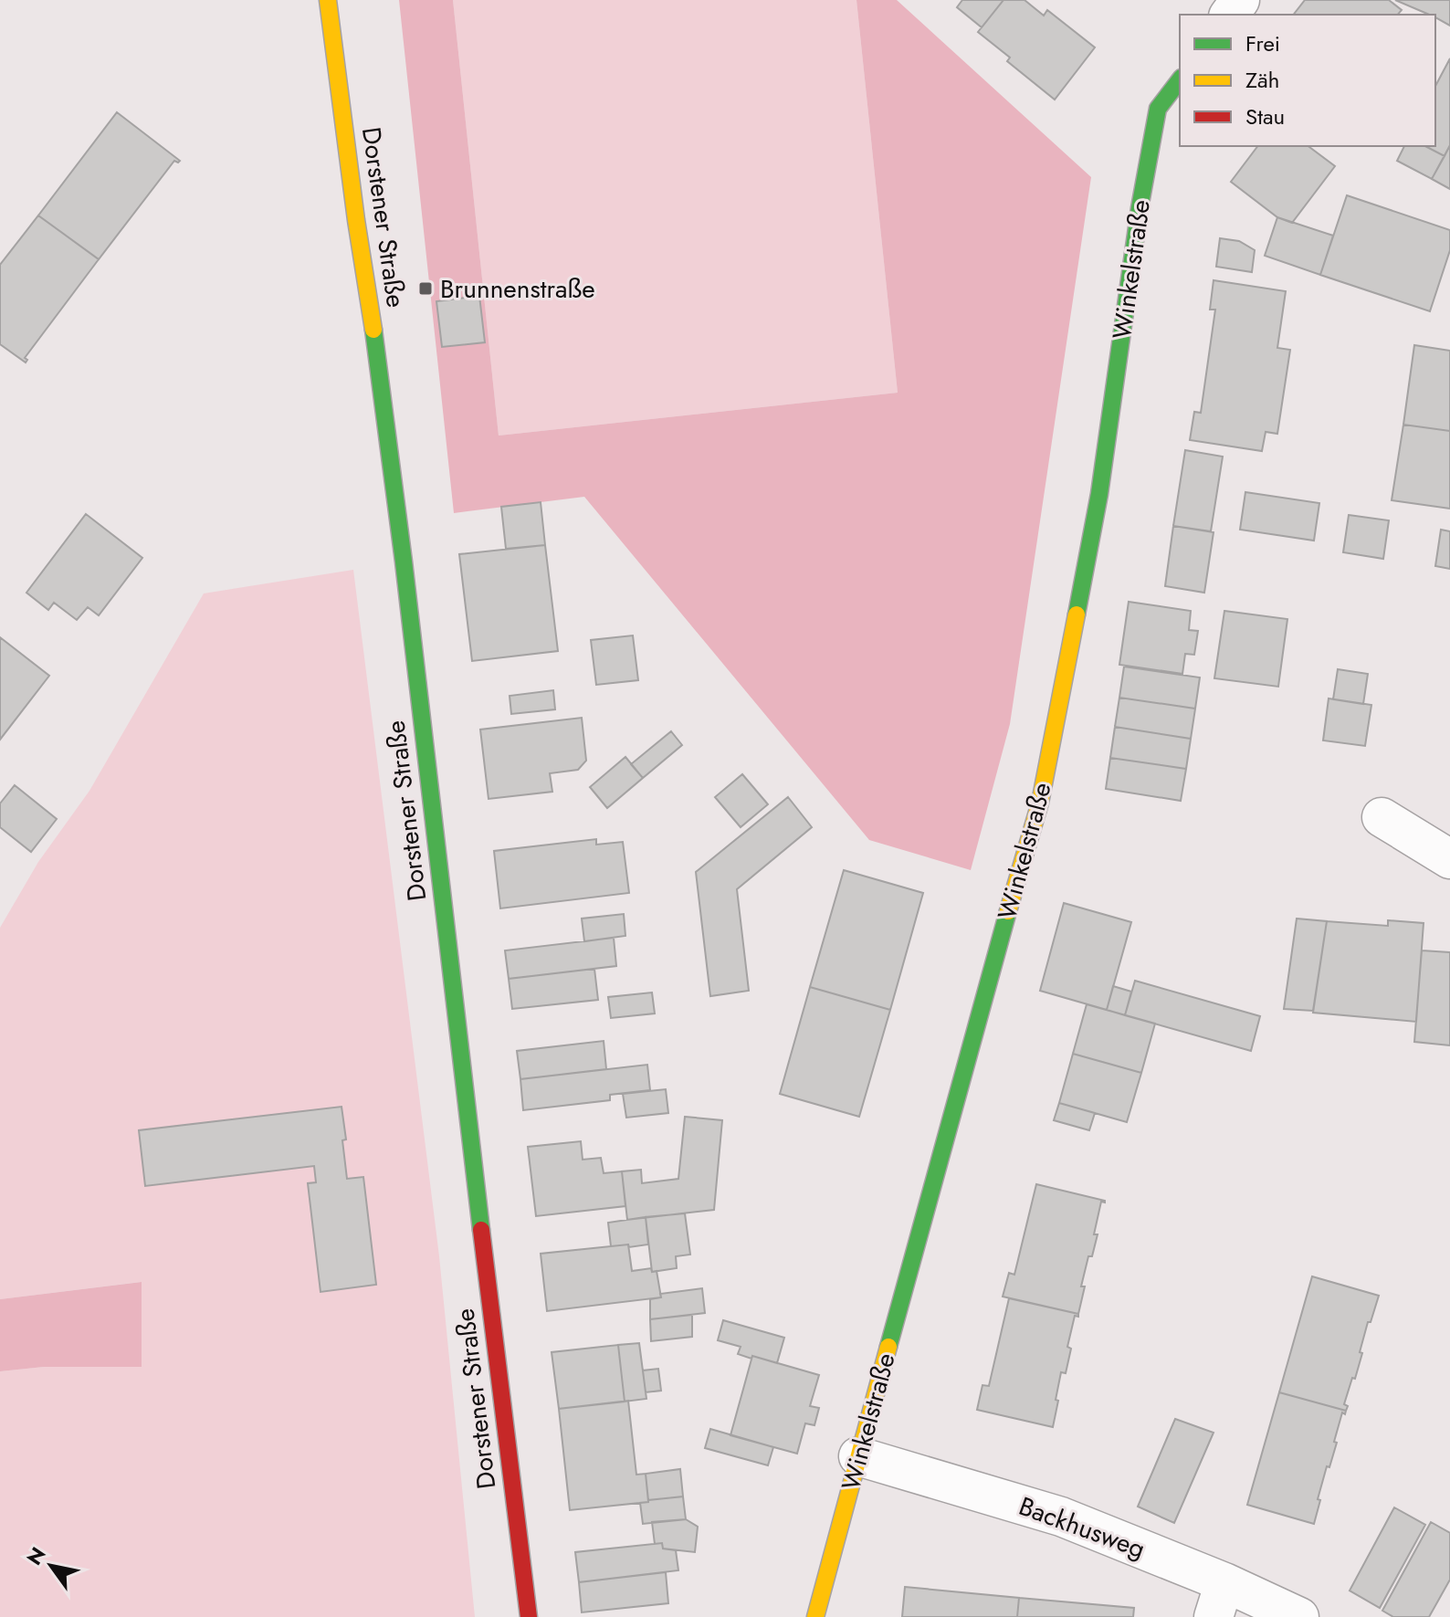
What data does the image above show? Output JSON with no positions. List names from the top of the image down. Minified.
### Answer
{"streets":{"street":["Dorstener Straße","Winkelstraße","Backhusweg"]},"crossings":[["Winkelstraße","Backhusweg"]],"places":{"transit":["Brunnenstraße"]},"legend":["Frei","Zäh","Stau"],"north":"top left"}
